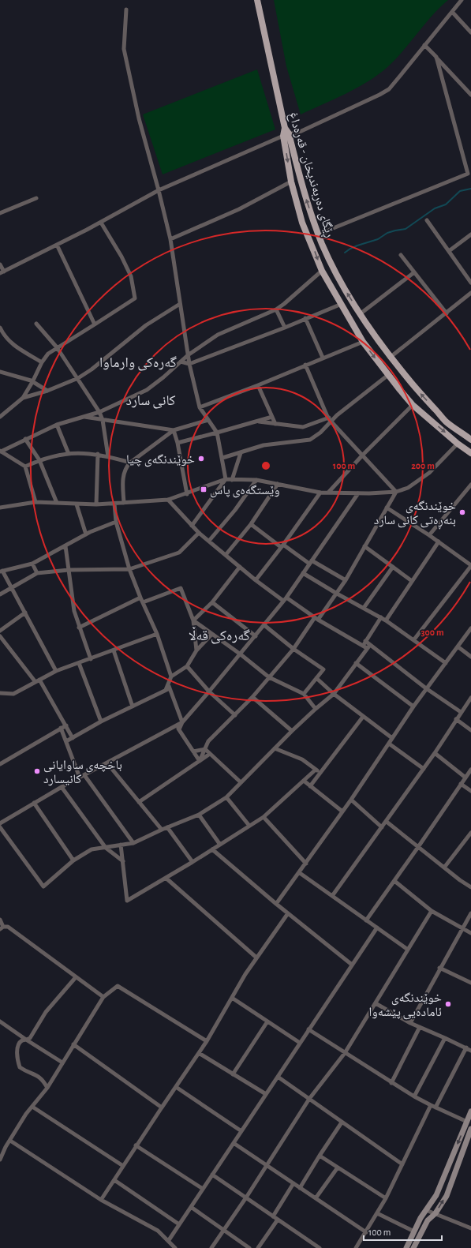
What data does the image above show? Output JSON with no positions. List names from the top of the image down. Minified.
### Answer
{"streets":{"main road":["ڕێگای دەربەندیخان - قەرەداغ"]},"districts":["گەرەکی وارماوا","کانی سارد","گەرەکی قەڵا"],"places":{"other":["خوێندنگەی چیا","خوێندنگەی بنەڕەتی کانی سارد","باخچەی ساوایانی کانیسارد","خوێندنگەی ئامادەیی پێشەوا"],"transit":["وێستگەەی پاس"]},"scale_bar":"100 m","rings":["100 m","200 m","300 m"]}
